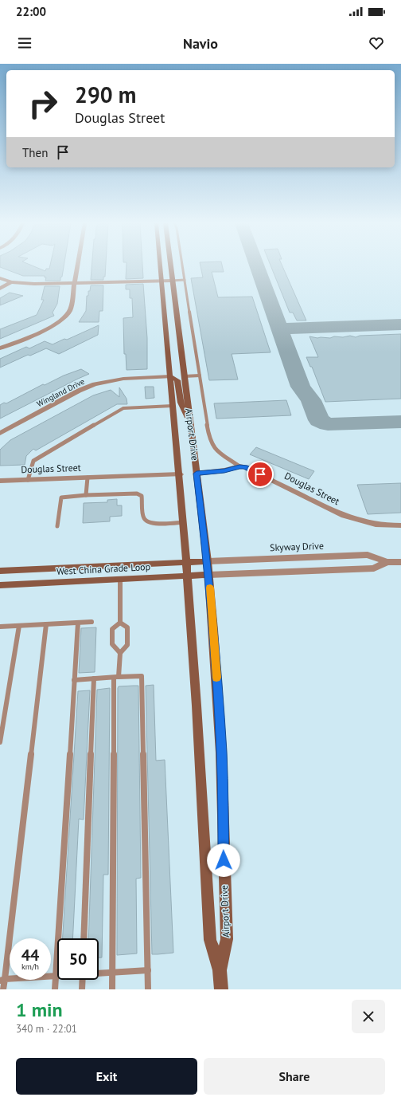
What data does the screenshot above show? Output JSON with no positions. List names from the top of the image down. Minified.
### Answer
{"streets":{"main road":["Airport Drive","West China Grade Loop"],"street":["Wingland Drive","Douglas Street","Skyway Drive"]},"crossings":[["Wingland Drive","Airport Drive"],["Airport Drive","Douglas Street"],["Airport Drive","Skyway Drive"],["Airport Drive","West China Grade Loop"],["Skyway Drive","West China Grade Loop"]],"page":{"status":"22:00","header":"Navio","turn":["290 m","Douglas Street"],"then":"Then","speed":"44 km/h","limit":"50","heading":["1 min","340 m · 22:01"],"buttons":["Exit","Share"]}}
